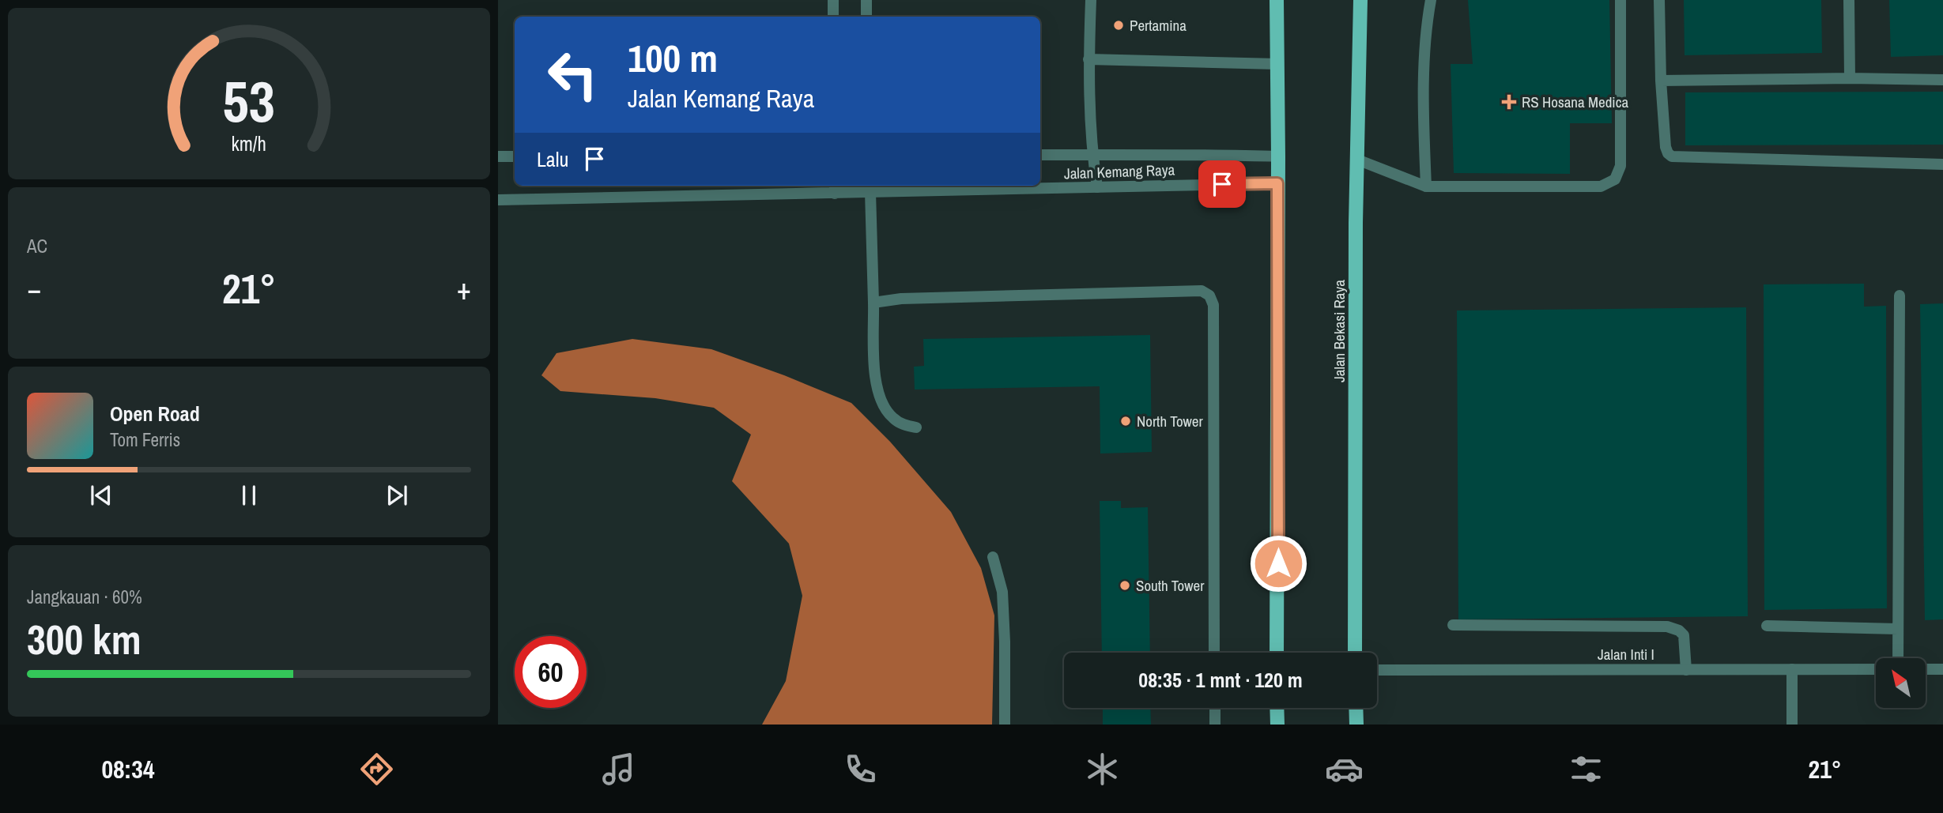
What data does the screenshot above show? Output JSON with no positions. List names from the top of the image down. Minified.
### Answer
{"streets":{"main road":["Jalan Bekasi Raya"],"street":["Jalan Kemang Raya","Jalan Inti I"]},"places":{"other":["Pertamina","North Tower","South Tower"],"health":["RS Hosana Medica"]},"north":"top left","page":{"turn":["100 m","Jalan Kemang Raya"],"then":"Lalu","tile":["AC",["Jangkauan · 60%","300 km"]],"heat":["−","21°","+"],"song":["Open Road","Tom Ferris"],"limit":"60","trip":"08:35 · 1 mnt · 120 m","tabs":["08:34","21°"],"gauge":["53","km/h"]}}
